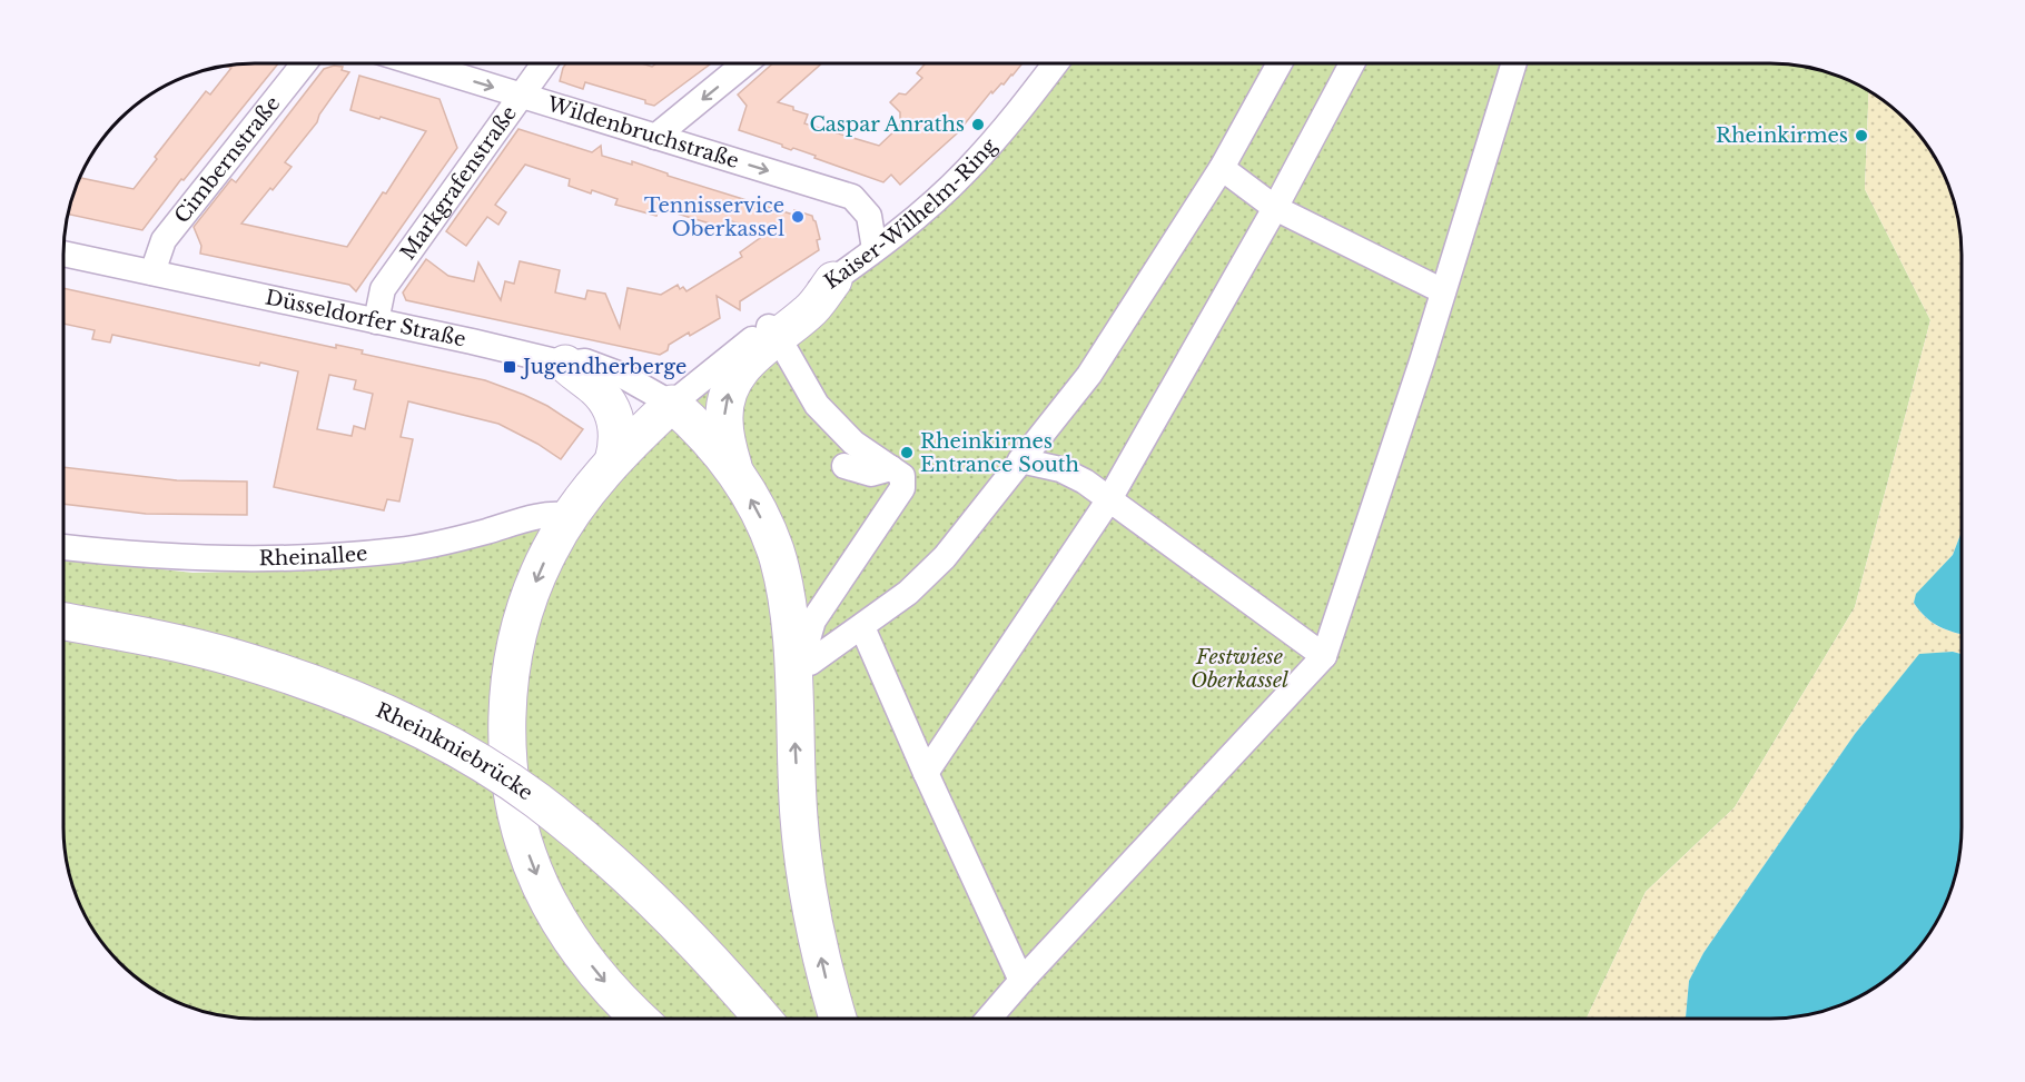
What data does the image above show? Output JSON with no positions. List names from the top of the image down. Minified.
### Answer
{"streets":{"highway":["Rheinkniebrücke"],"street":["Wildenbruchstraße","Cimbernstraße","Markgrafenstraße","Kaiser-Wilhelm-Ring","Düsseldorfer Straße","Rheinallee"]},"crossings":[["Wildenbruchstraße","Markgrafenstraße"],["Wildenbruchstraße","Kaiser-Wilhelm-Ring"],["Cimbernstraße","Düsseldorfer Straße"],["Markgrafenstraße","Düsseldorfer Straße"]],"one_way":["Wildenbruchstraße"],"parks":["Festwiese Oberkassel"],"places":{"other":["Caspar Anraths","Rheinkirmes","Tennisservice Oberkassel","Rheinkirmes Entrance South"],"transit":["Jugendherberge"]}}
